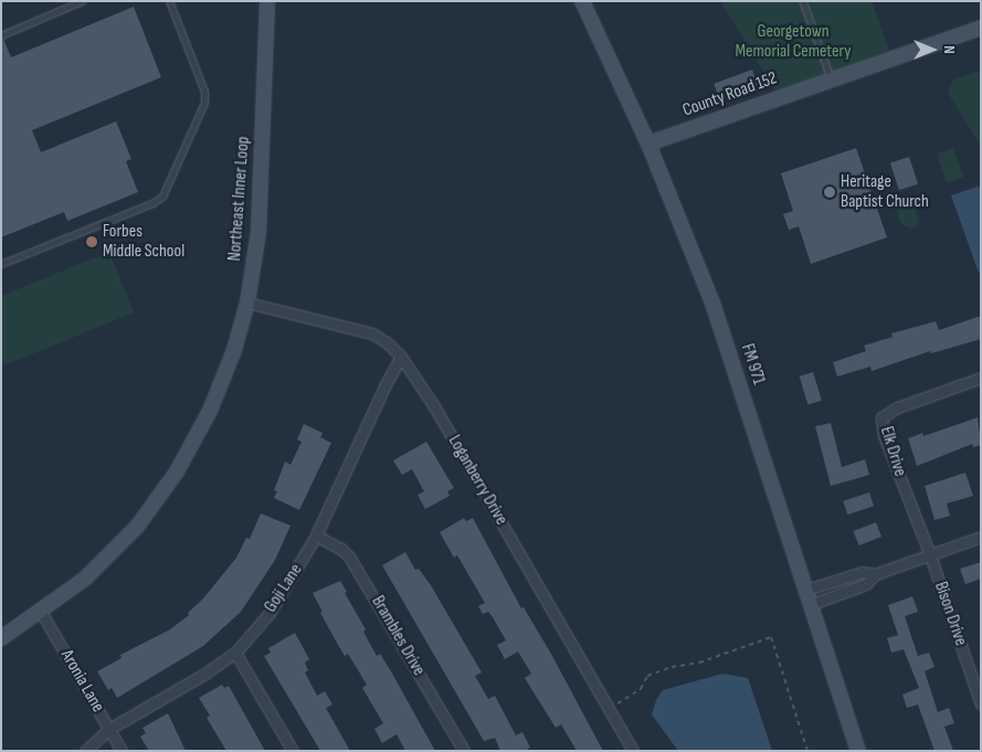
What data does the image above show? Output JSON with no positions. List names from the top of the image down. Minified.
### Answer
{"streets":{"main road":["County Road 152","Northeast Inner Loop","FM 971"],"street":["Elk Drive","Loganberry Drive","Goji Lane","Bison Drive","Brambles Drive","Aronia Lane"]},"crossings":[["County Road 152","FM 971"],["Northeast Inner Loop","Loganberry Drive"],["Northeast Inner Loop","Aronia Lane"],["Elk Drive","Bison Drive"],["Loganberry Drive","Goji Lane"],["Goji Lane","Brambles Drive"],["Goji Lane","Aronia Lane"]],"parks":["Georgetown Memorial Cemetery"],"places":["Heritage Baptist Church","Forbes Middle School"],"north":"right"}
